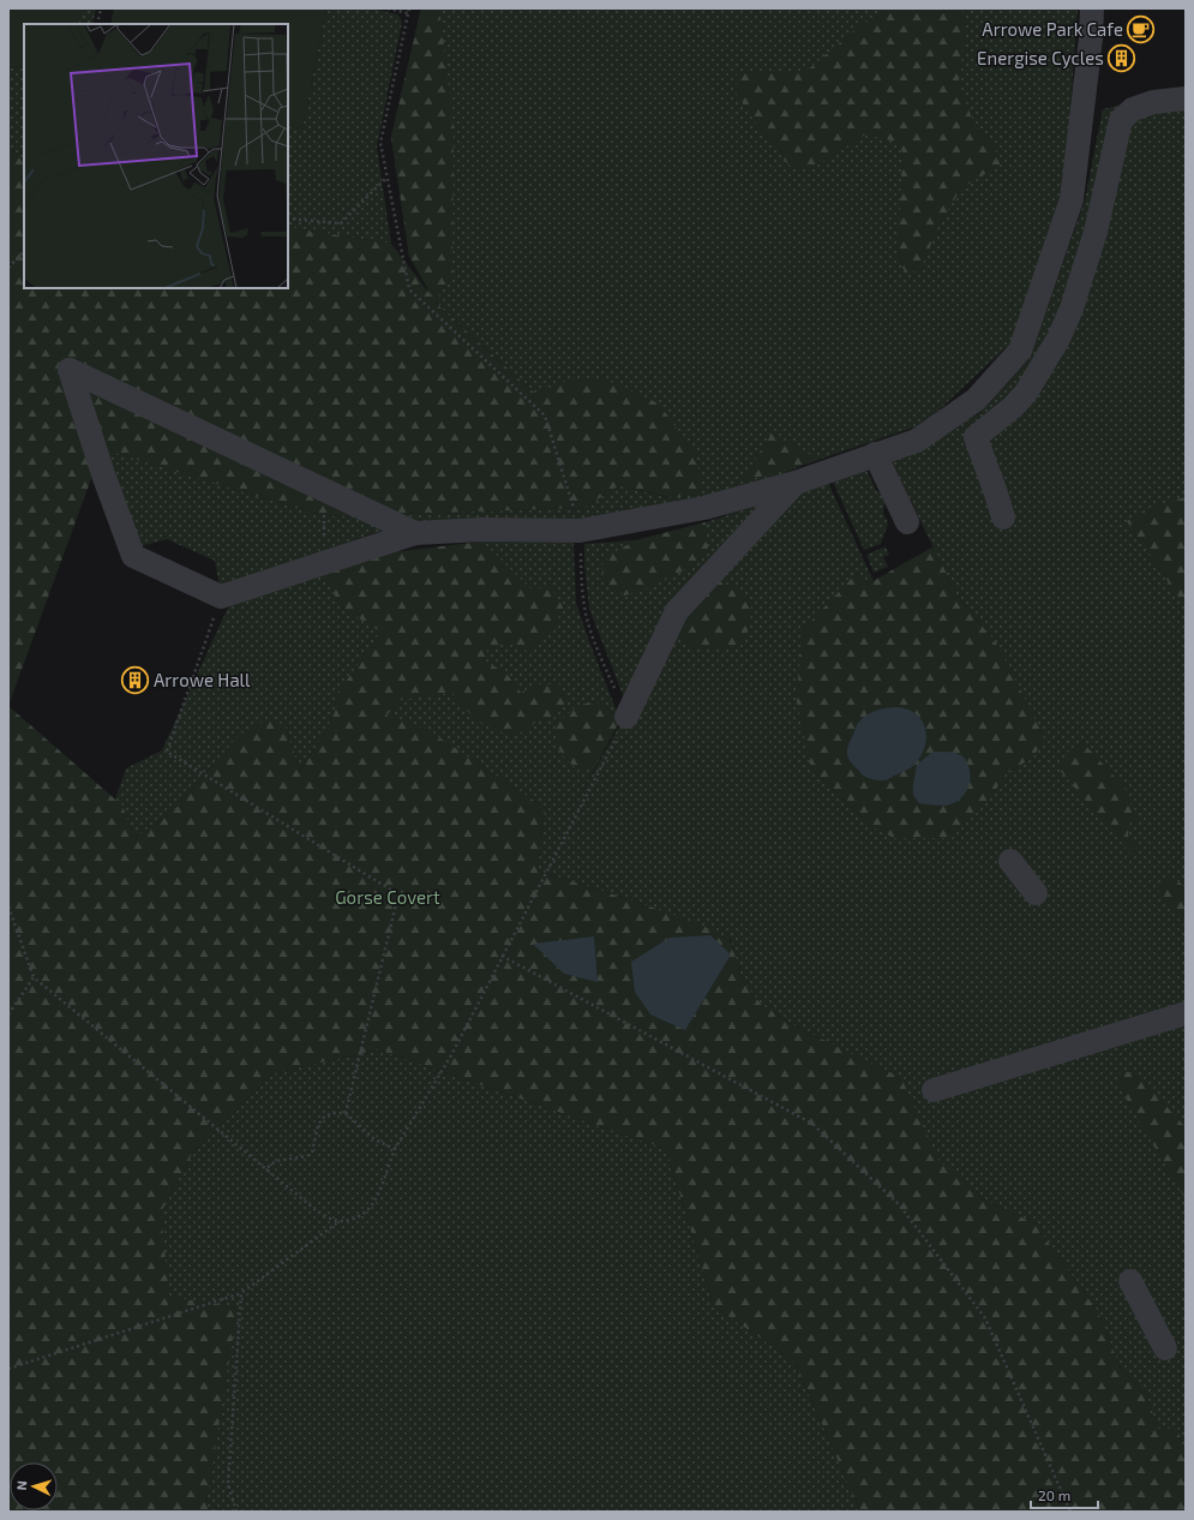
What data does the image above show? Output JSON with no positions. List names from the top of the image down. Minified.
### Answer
{"parks":["Gorse Covert"],"places":{"cafe":["Arrowe Park Cafe"],"building":["Energise Cycles","Arrowe Hall"]},"scale_bar":"20 m","north":"left"}
